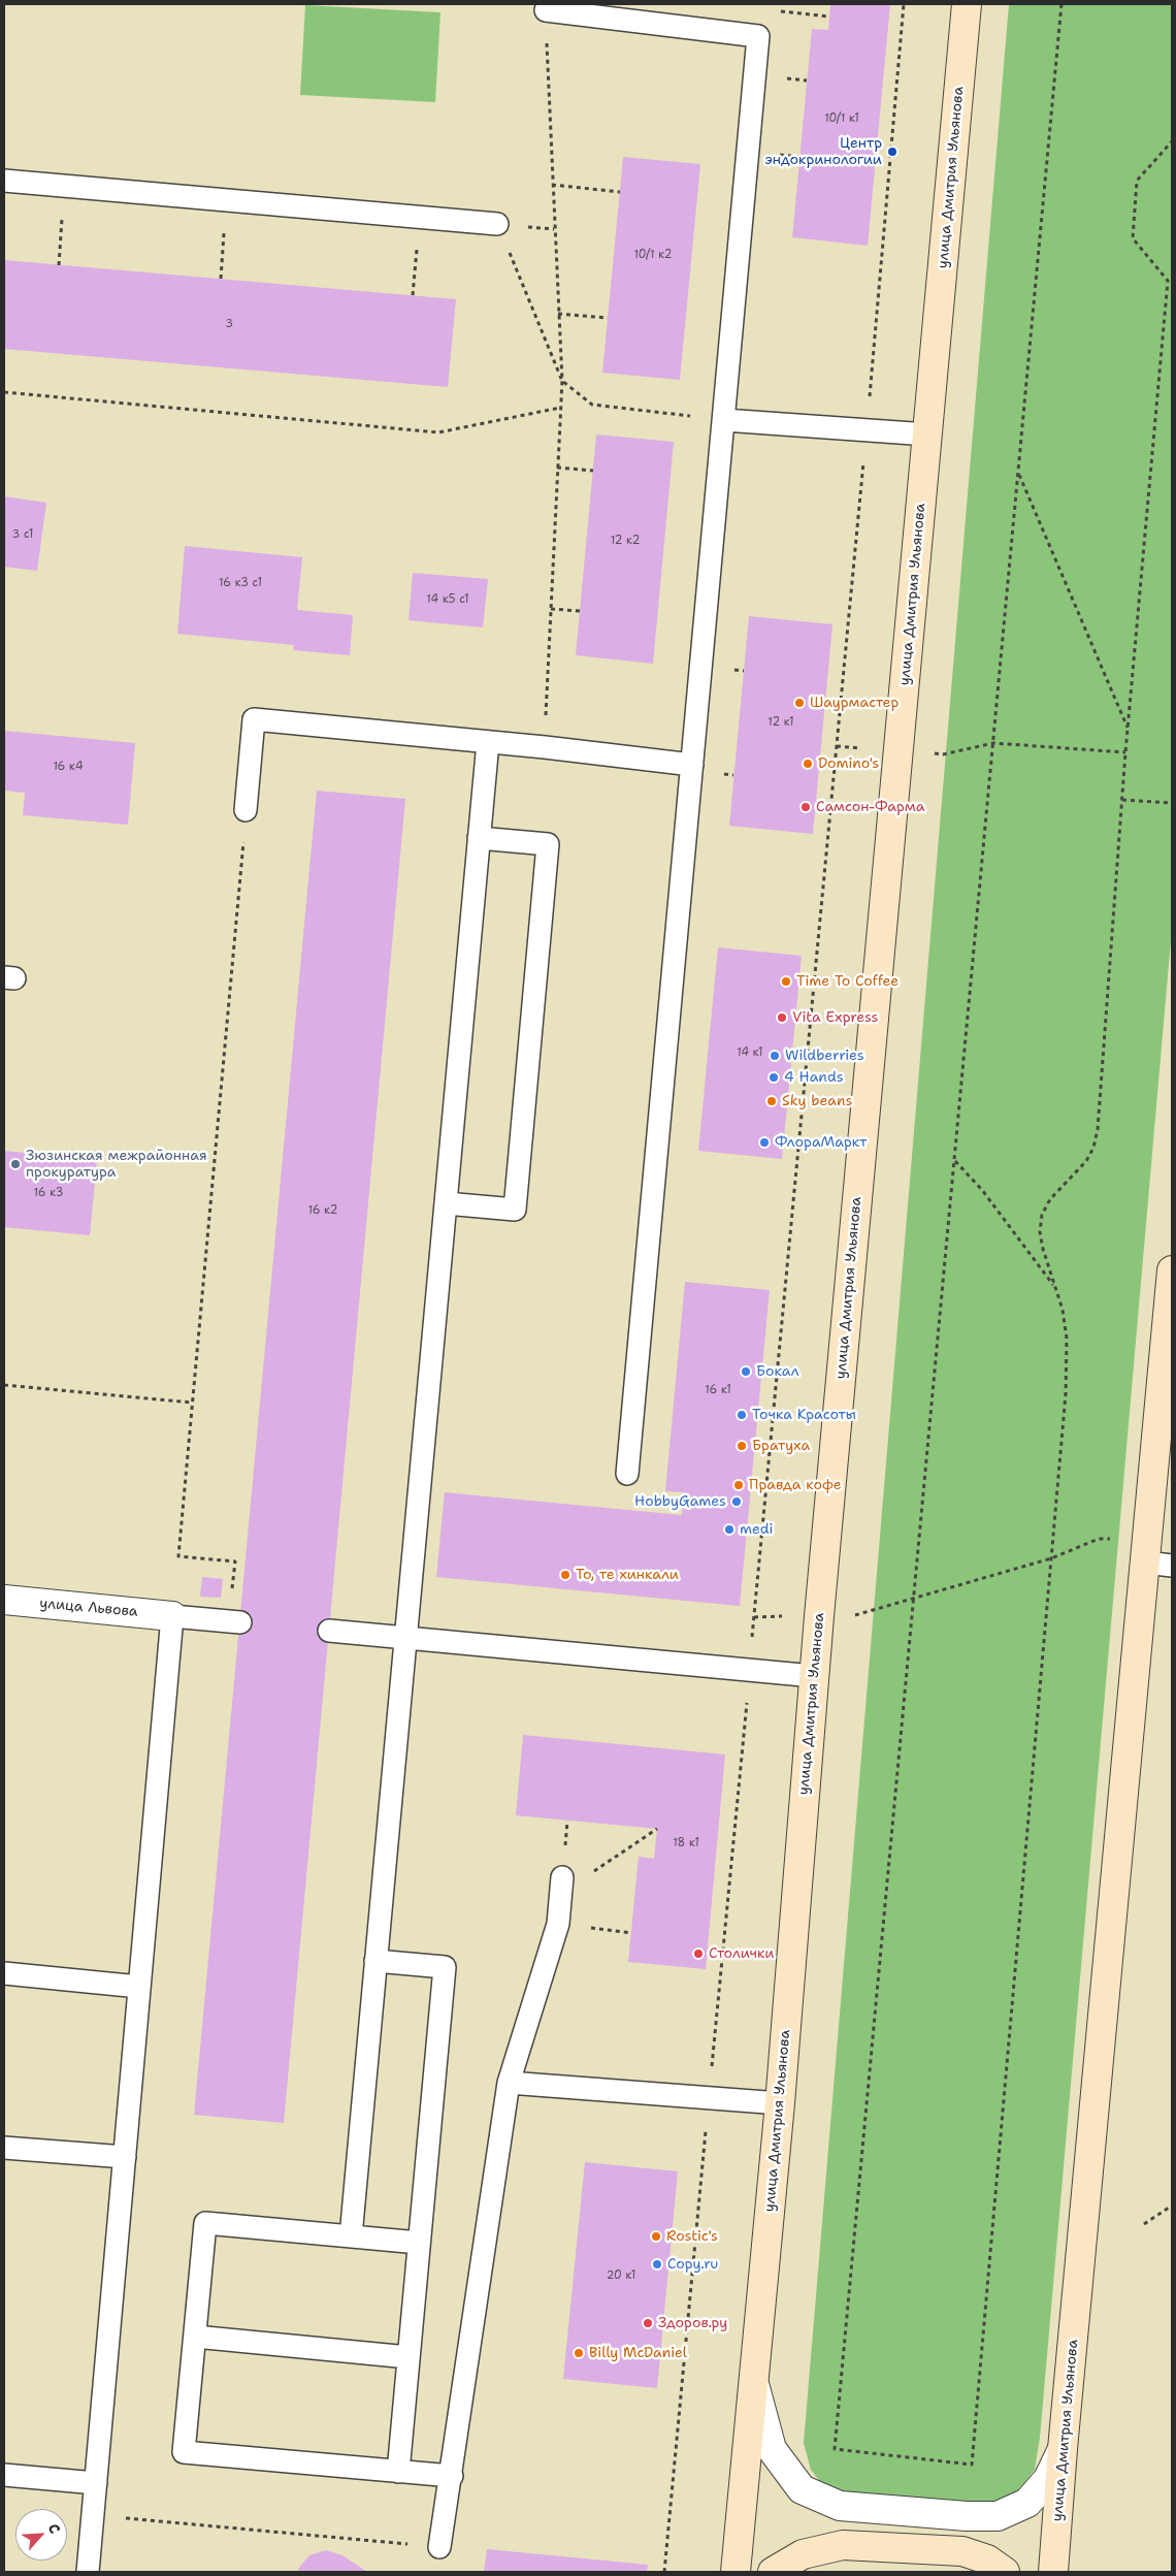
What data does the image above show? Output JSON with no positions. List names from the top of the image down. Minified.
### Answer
{"streets":{"main road":["улица Дмитрия Ульянова"],"street":["улица Львова"]},"places":["Центр эндокринологии","Шаурмастер","Domino's","Самсон-Фарма","Time To Coffee","Vita Express","Wildberries","4 Hands","Sky beans","ФлораМаркт","Зюзинская межрайонная прокуратура","Бокал","Точка Красоты","Братуха","Правда кофе","HobbyGames","medi","То, те хинкали","Столички","Rostic's","Copy.ru","Здоров.ру","Billy McDaniel"],"house_numbers":["10/1 к1","10/1 к2","3","3 с1","12 к2","16 к3 с1","14 к5 с1","12 к1","16 к4","14 к1","16 к3","16 к2","16 к1","18 к1","20 к1"],"north":"top right"}
